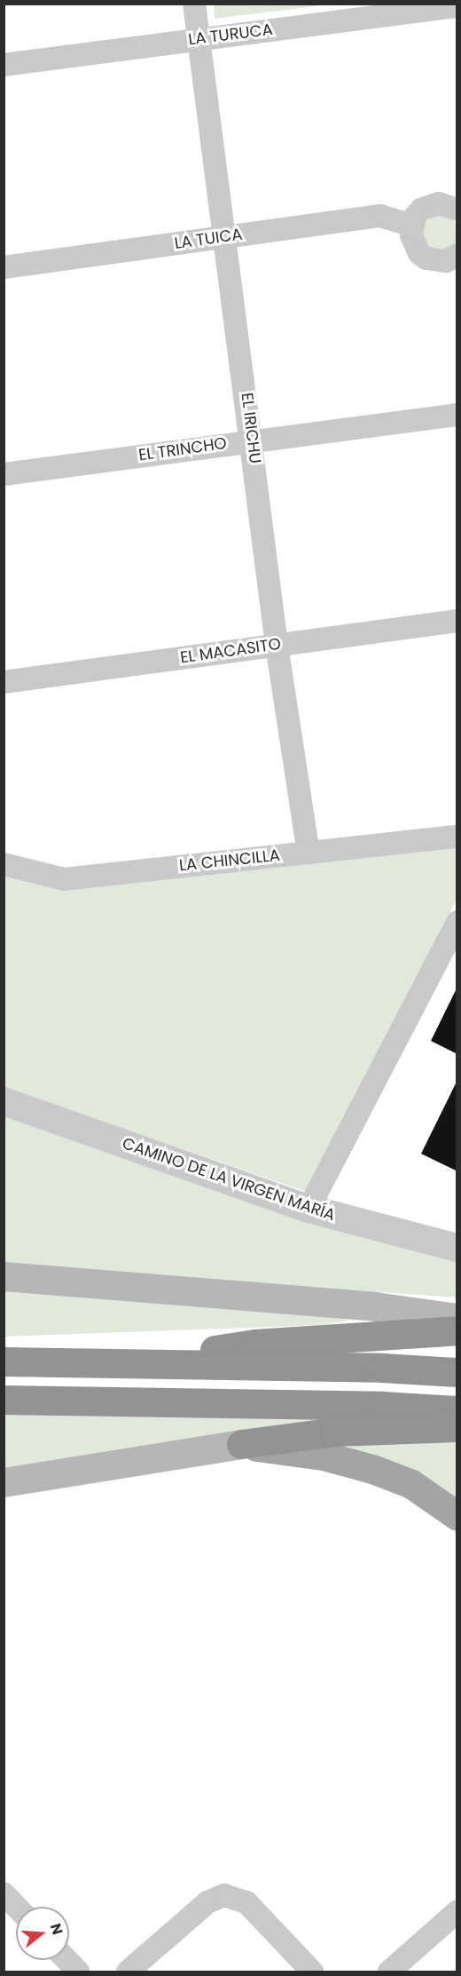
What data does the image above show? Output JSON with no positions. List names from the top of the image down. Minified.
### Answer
{"streets":{"street":["LA TURUCA","LA TUICA","EL IRICHU","EL TRINCHO","EL MACASITO","LA CHINCILLA","CAMINO DE LA VIRGEN MARÍA"]},"crossings":[["LA TURUCA","EL IRICHU"],["LA TUICA","EL IRICHU"],["EL IRICHU","EL TRINCHO"],["EL IRICHU","EL MACASITO"],["EL IRICHU","LA CHINCILLA"]],"north":"right"}
